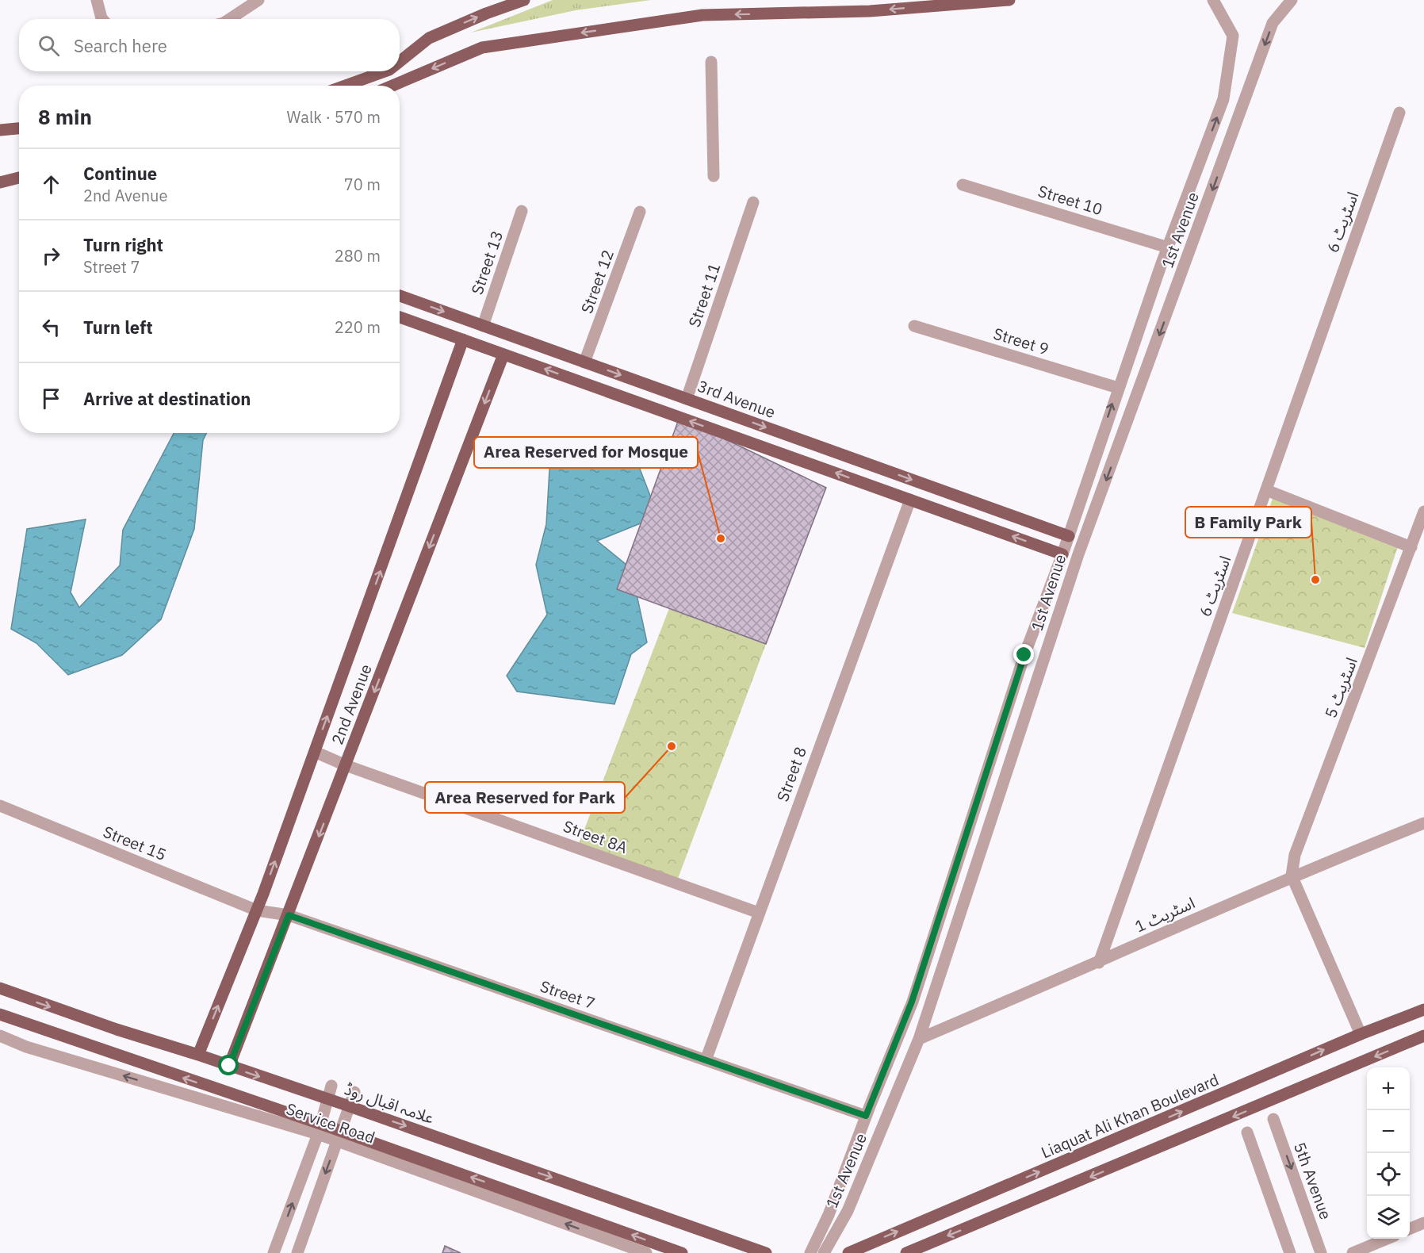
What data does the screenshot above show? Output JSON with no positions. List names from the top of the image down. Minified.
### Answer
{"streets":{"main road":["3rd Avenue","2nd Avenue","علامہ اقبال روڈ","Liaquat Ali Khan Boulevard"],"street":["Street 10","اسٹریٹ 6","1st Avenue","Street 13","Street 12","Street 11","Street 9","اسٹریٹ 5","Street 8","Street 8A","Street 15","اسٹریٹ 1","Street 7","Service Road","5th Avenue"]},"crossings":[["اسٹریٹ 6","اسٹریٹ 1"],["1st Avenue","اسٹریٹ 1"],["Street 13","3rd Avenue"],["Street 12","3rd Avenue"],["Street 11","3rd Avenue"],["اسٹریٹ 5","اسٹریٹ 1"],["2nd Avenue","Street 8A"],["2nd Avenue","Street 15"],["2nd Avenue","Street 7"],["2nd Avenue","علامہ اقبال روڈ"],["Street 8","Street 8A"],["Street 8","Street 7"],["Street 15","Street 7"]],"one_way":["Service Road"],"places":["Area Reserved for Mosque","B Family Park","Area Reserved for Park"],"page":{"search":"Search here","heading":["8 min","Walk · 570 m"],"list":[["Continue","2nd Avenue","70 m"],["Turn right","Street 7","280 m"],["Turn left","220 m"],"Arrive at destination"],"map_buttons":["+","−"]}}
